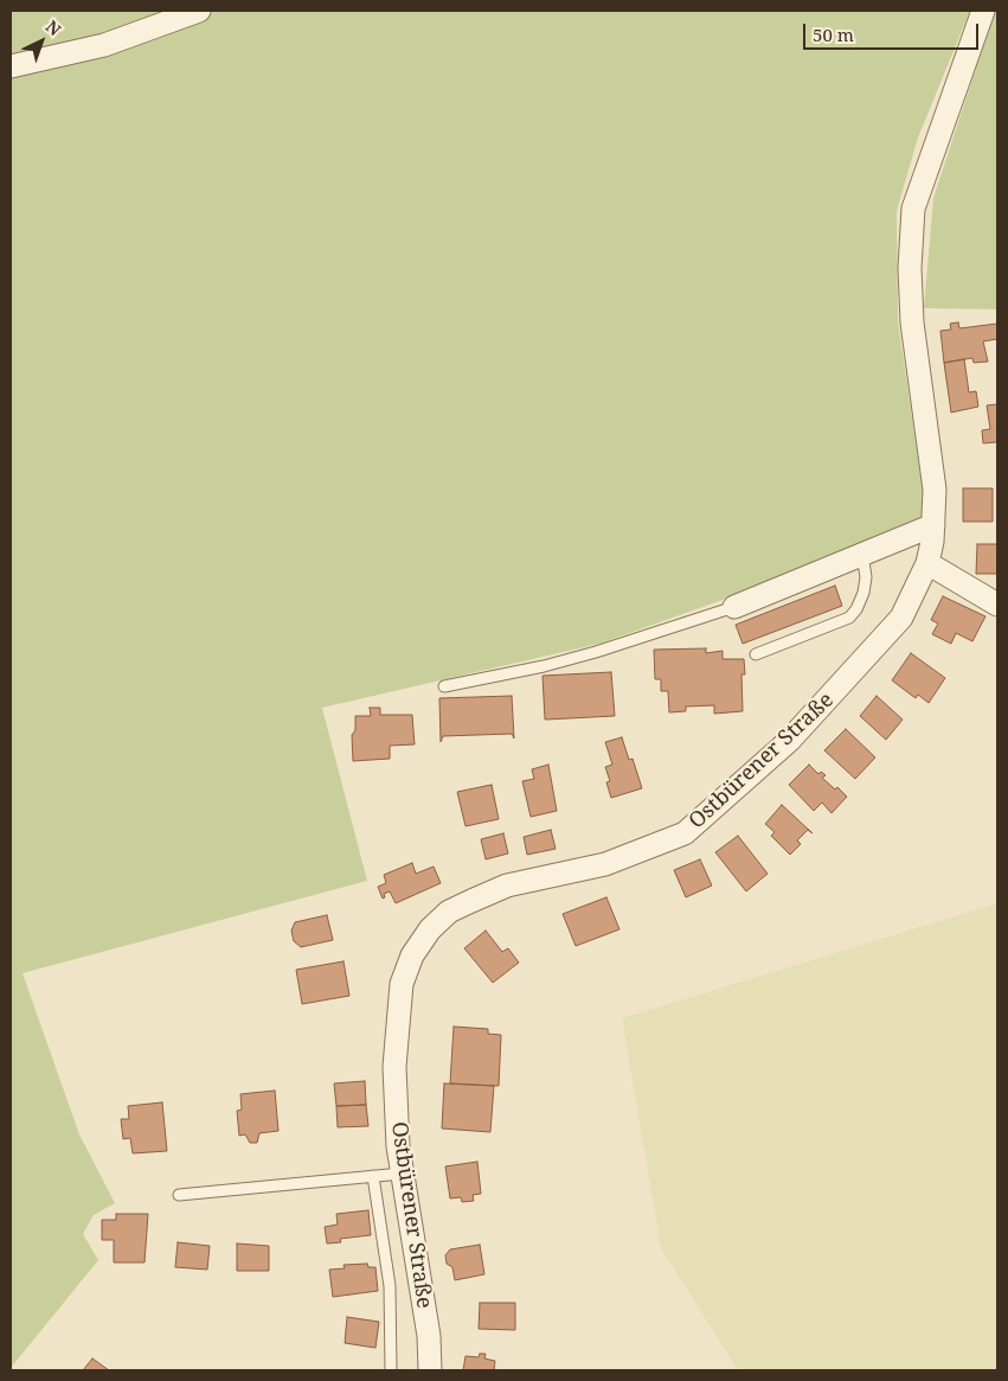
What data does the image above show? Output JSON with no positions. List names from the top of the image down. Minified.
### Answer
{"streets":{"street":["Ostbürener Straße"]},"scale_bar":"50 m","north":"top right"}
